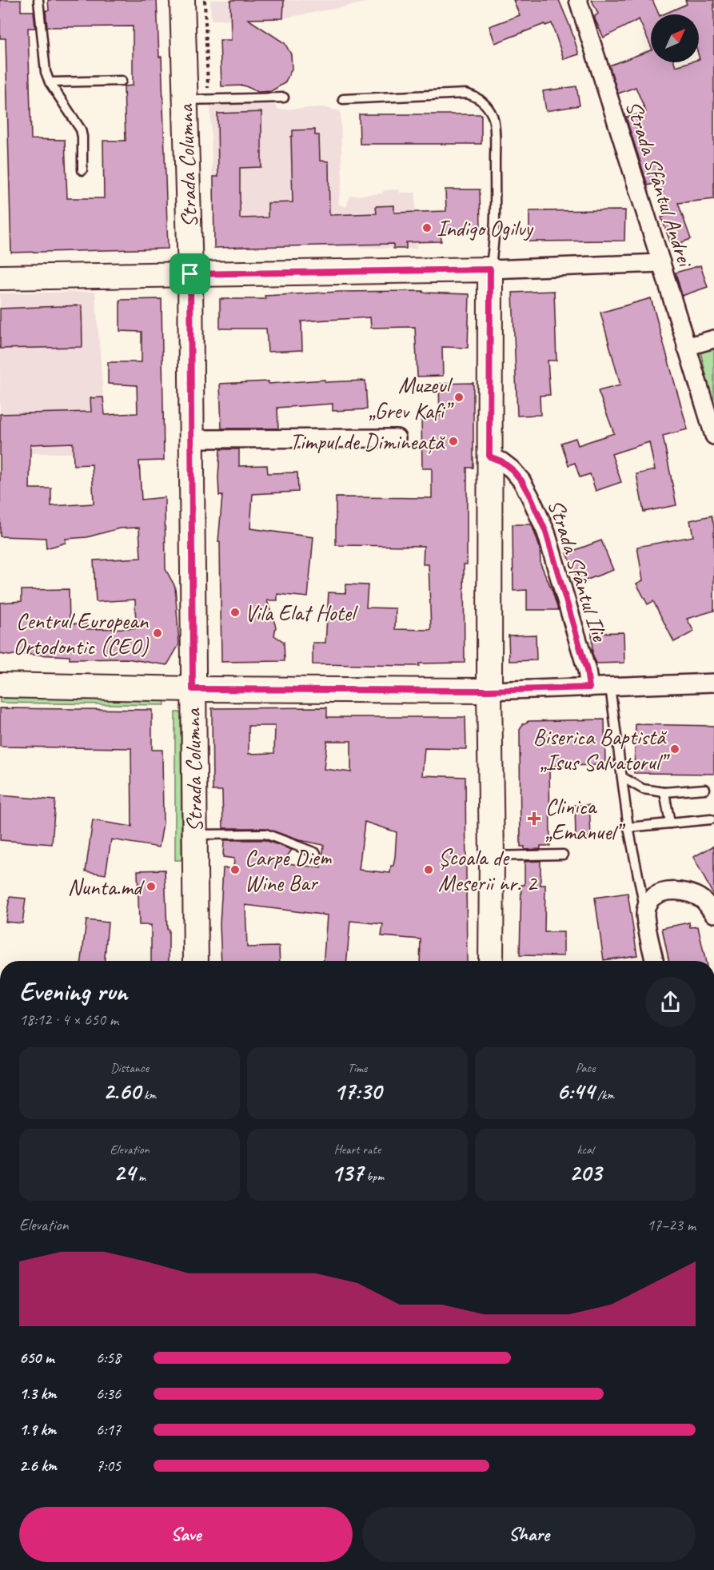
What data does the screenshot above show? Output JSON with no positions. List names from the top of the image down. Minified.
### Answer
{"streets":{"main road":["Strada Columna"],"street":["Strada Sfântul Andrei","Strada Sfântul Ilie"]},"places":{"other":["Indigo Ogilvy","Muzeul „Grev Kafi”","Timpul de Dimineață","Vila Elat Hotel","Centrul European Ortodontic (CEO)","Biserica Baptistă „Isus Salvatorul”","Carpe Diem Wine Bar","Școala de Meserii nr. 2","Nunta.md"],"health":["Clinica „Emanuel”"]},"north":"top right","page":{"heading":["Evening run","18:12 · 4 × 650 m"],"stats":[["Distance","2.60 km"],["Time","17:30"],["Pace","6:44 /km"],["Elevation","24 m"],["Heart rate","137 bpm"],["kcal","203"]],"chart":["Elevation","17–23 m"],"list":[{"name":"650 m","note":"6:58"},{"name":"1.3 km","note":"6:36"},{"name":"1.9 km","note":"6:17"},{"name":"2.6 km","note":"7:05"}],"buttons":["Save","Share"]}}
